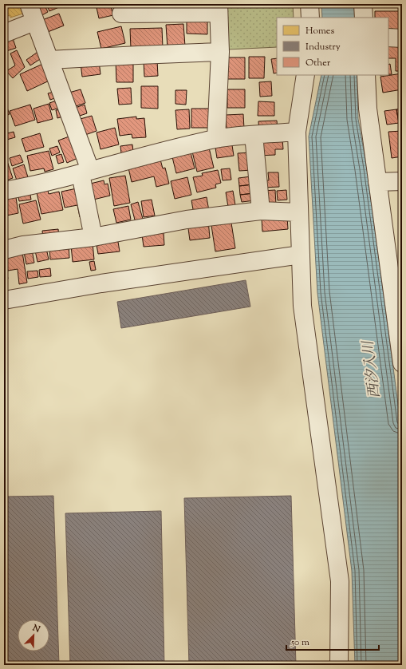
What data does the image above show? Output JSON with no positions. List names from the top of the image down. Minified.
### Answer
{"water":["西汐入川"],"legend":["Homes","Industry","Other"],"scale_bar":"50 m","north":"top right"}
